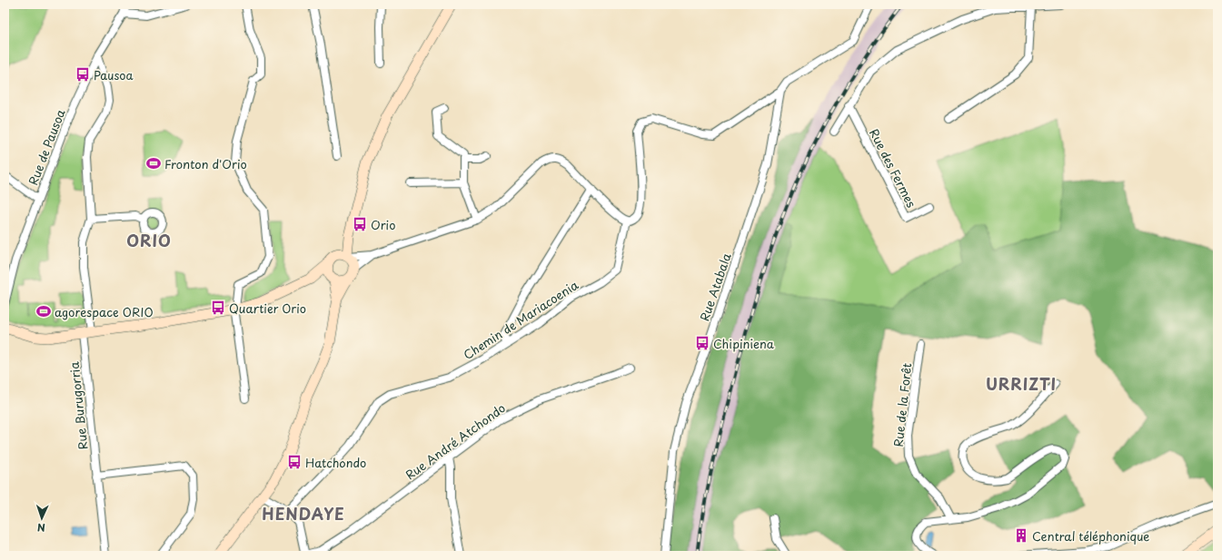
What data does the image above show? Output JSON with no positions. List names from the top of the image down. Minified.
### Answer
{"streets":{"street":["Rue de Pausoa","Rue des Fermes","Rue Atabala","Chemin de Mariacoenia","Rue de la Forêt","Rue Burugorria","Rue André Atchondo"]},"districts":["ORIO","URRIZTI","HENDAYE"],"places":{"bus stop":["Pausoa","Orio","Quartier Orio","Chipiniena","Hatchondo"],"sports":["Fronton d'Orio","agorespace ORIO"],"building":["Central téléphonique"]},"north":"bottom"}
